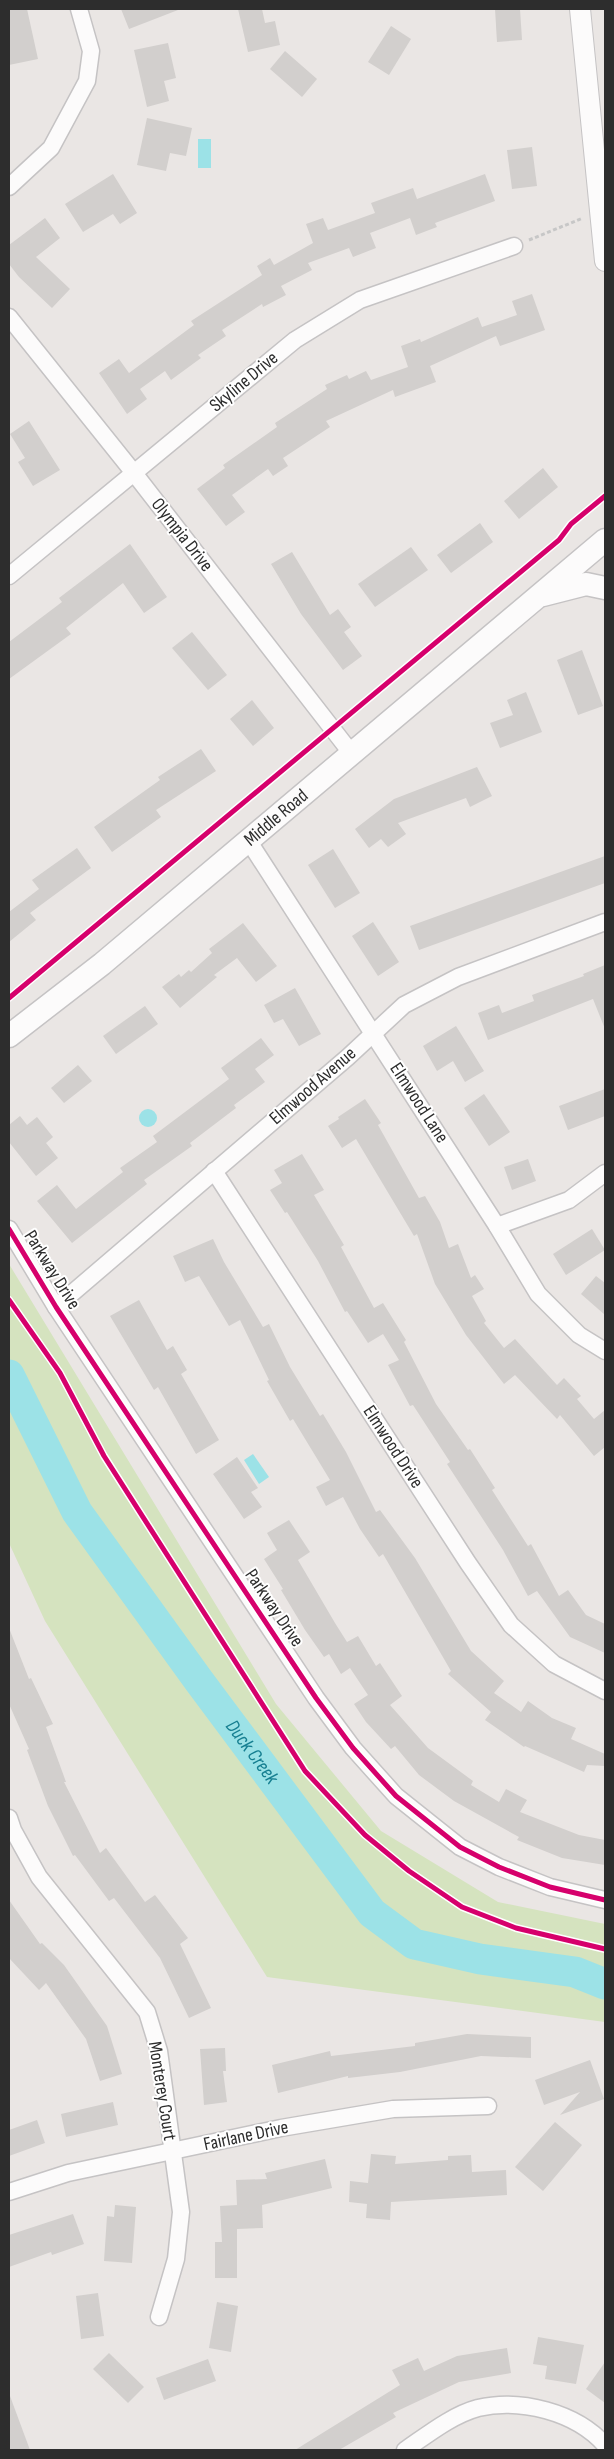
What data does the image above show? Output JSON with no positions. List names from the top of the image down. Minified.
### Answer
{"streets":{"main road":["Middle Road"],"street":["Skyline Drive","Olympia Drive","Elmwood Avenue","Elmwood Lane","Parkway Drive","Elmwood Drive","Monterey Court","Fairlane Drive"]},"crossings":[["Skyline Drive","Olympia Drive"],["Olympia Drive","Middle Road"],["Middle Road","Elmwood Lane"],["Elmwood Avenue","Elmwood Lane"],["Elmwood Avenue","Parkway Drive"],["Elmwood Avenue","Elmwood Drive"],["Monterey Court","Fairlane Drive"]],"water":["Duck Creek"]}
